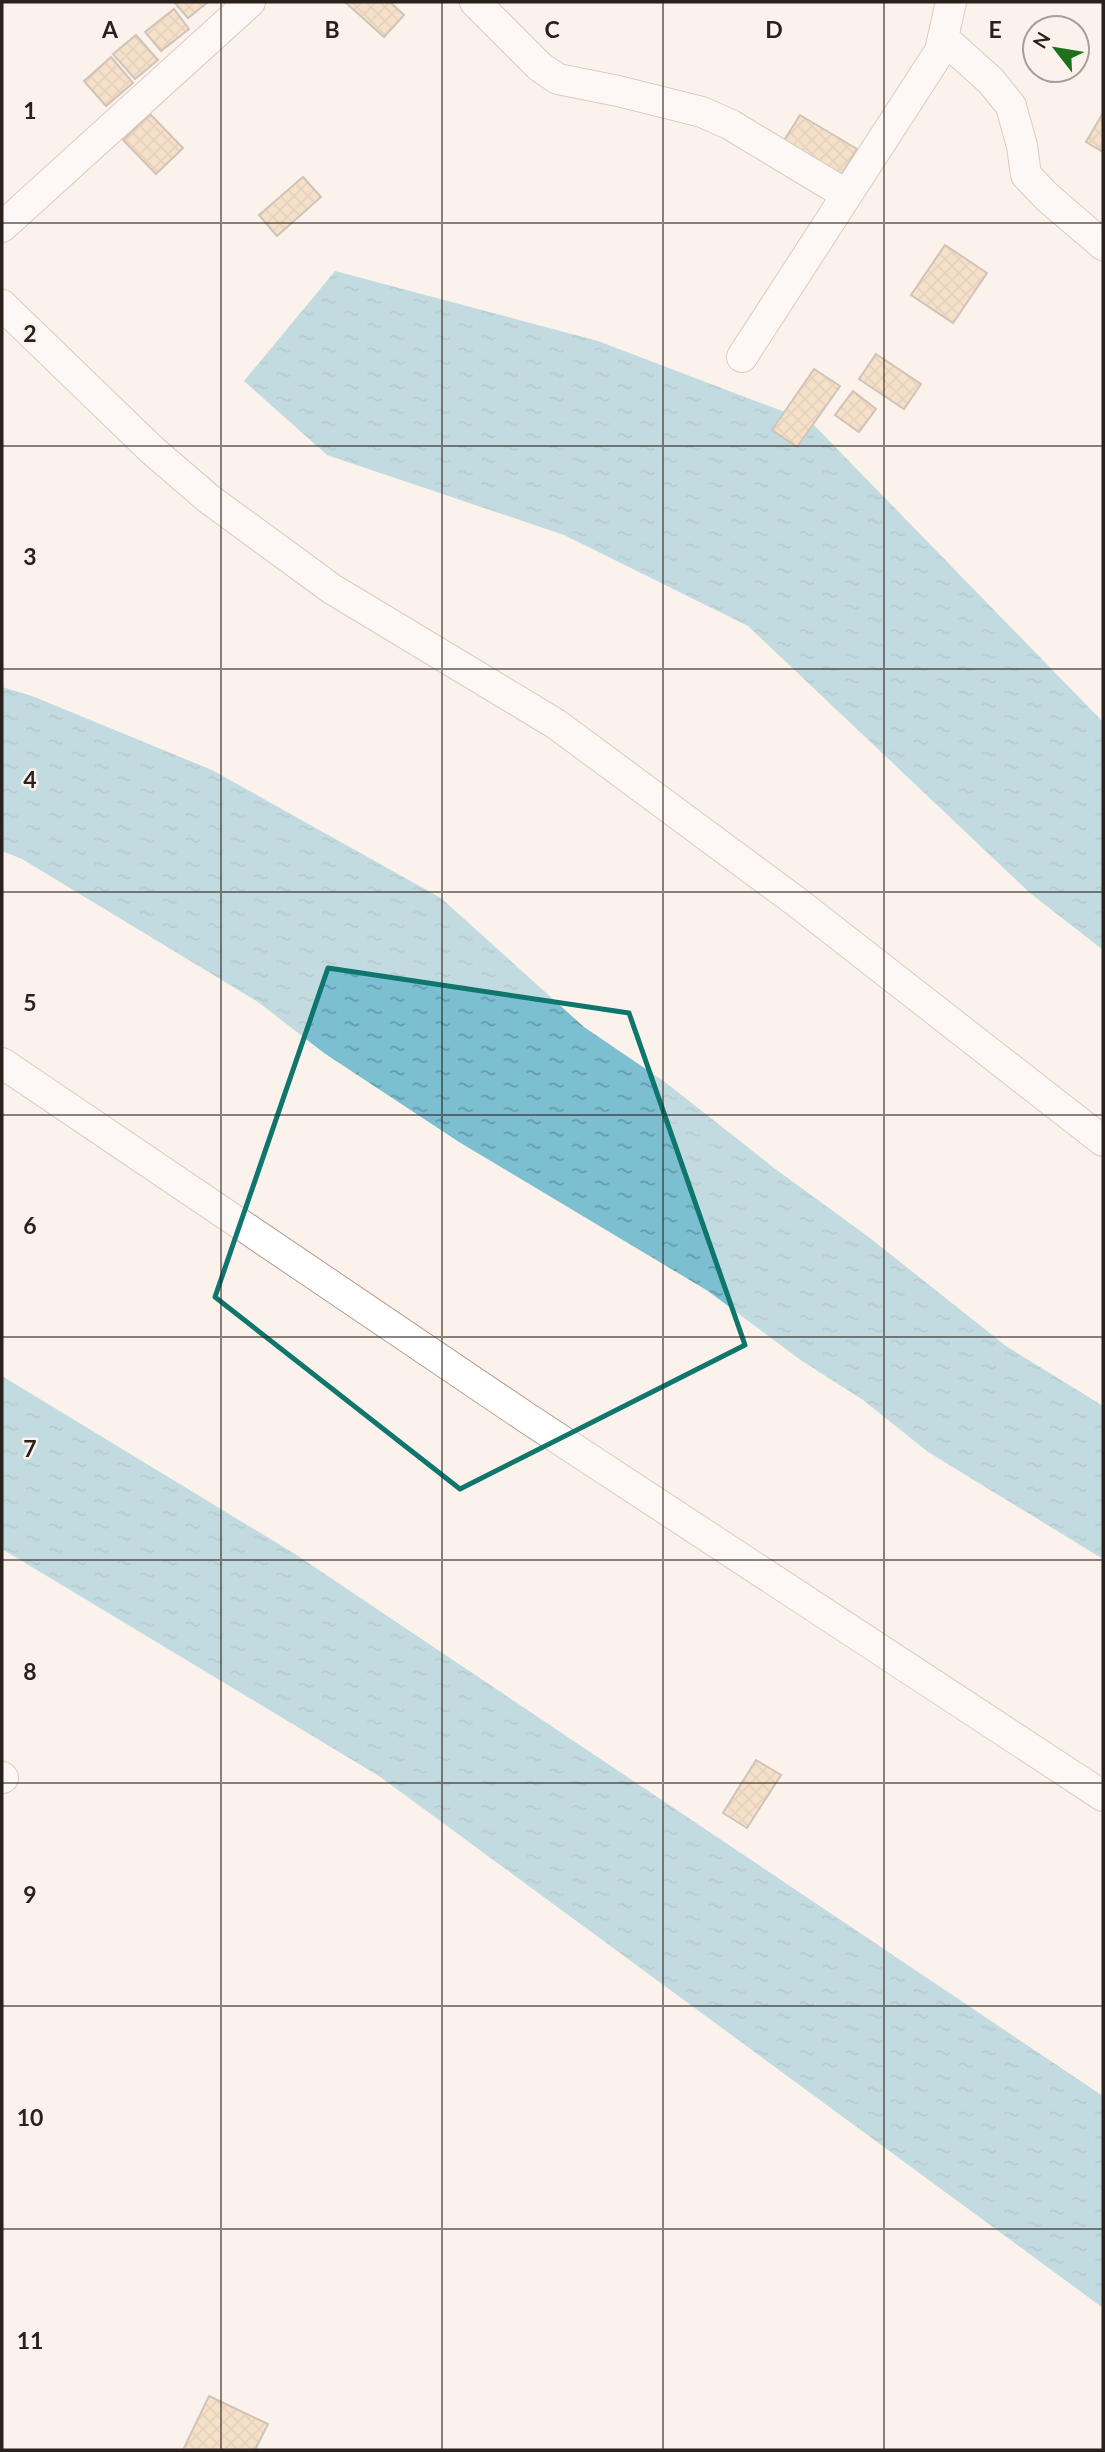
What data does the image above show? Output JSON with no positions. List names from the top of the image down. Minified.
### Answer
{"north":"top left","grid":{"columns":["A","B","C","D","E"],"rows":["1","2","3","4","5","6","7","8","9","10","11"]}}
